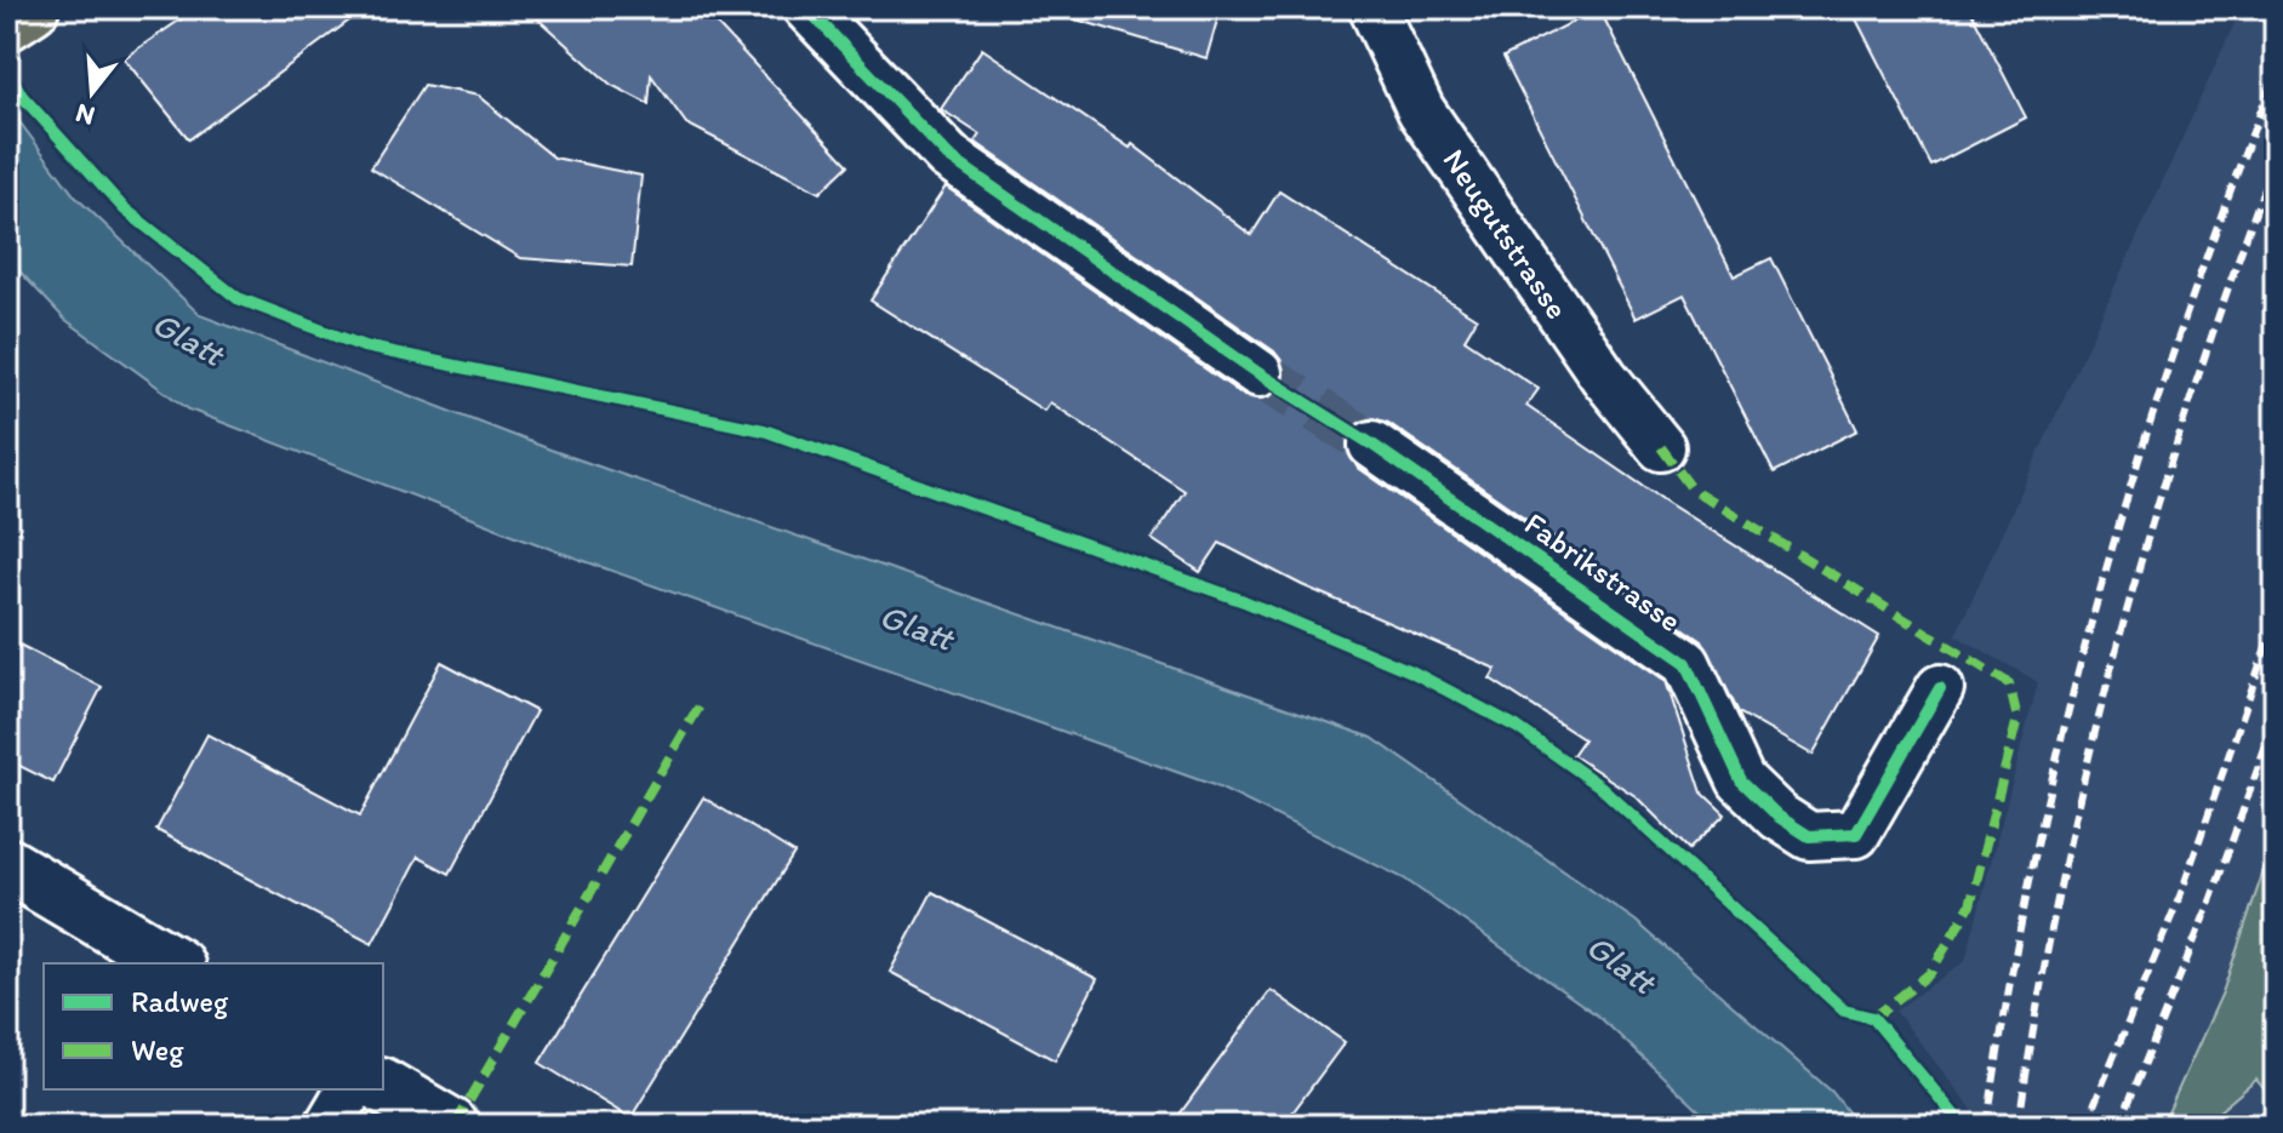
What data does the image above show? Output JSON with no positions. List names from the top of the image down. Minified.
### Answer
{"streets":{"street":["Neugutstrasse","Fabrikstrasse"]},"water":["Glatt"],"legend":["Radweg","Weg"],"north":"bottom"}
